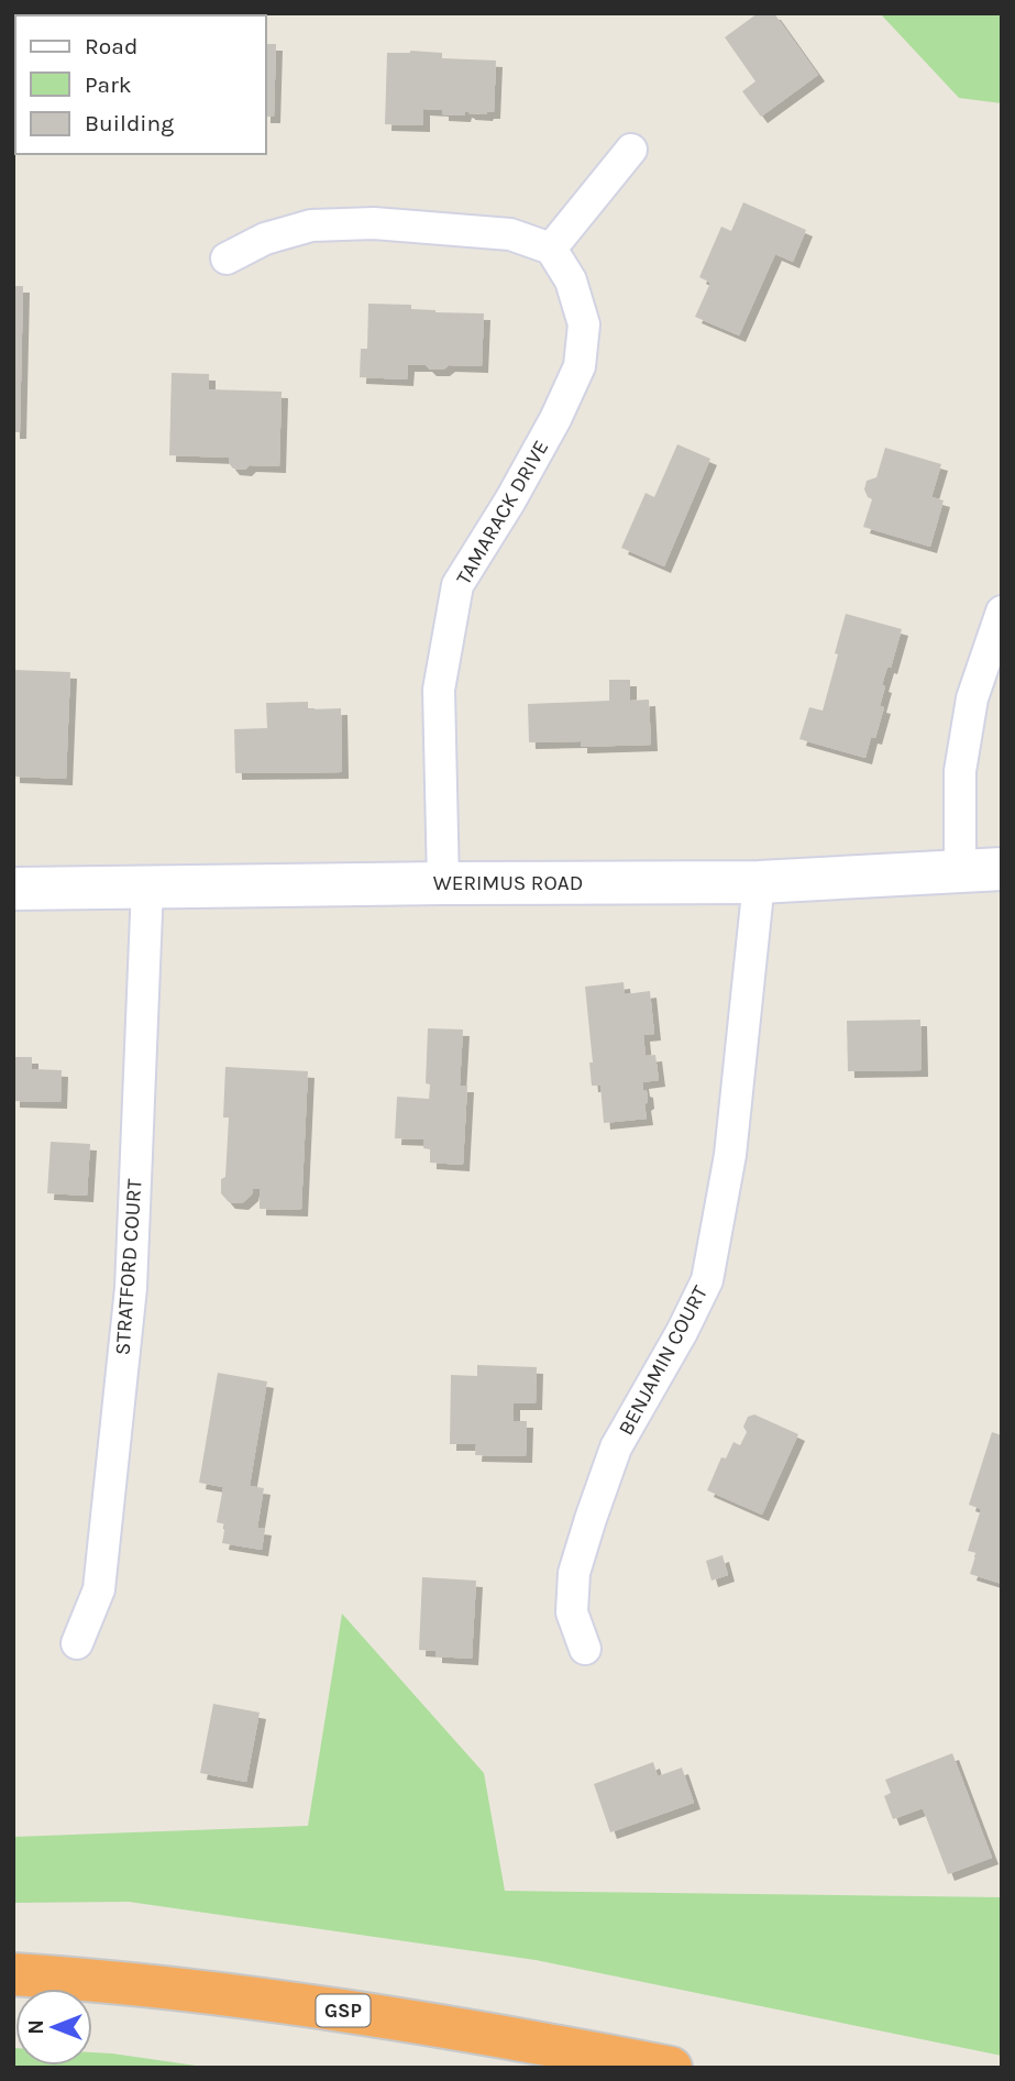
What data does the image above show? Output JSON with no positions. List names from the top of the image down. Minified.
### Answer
{"streets":{"highway":["GSP"],"main road":["WERIMUS ROAD"],"street":["TAMARACK DRIVE","STRATFORD COURT","BENJAMIN COURT"]},"crossings":[["TAMARACK DRIVE","WERIMUS ROAD"],["WERIMUS ROAD","STRATFORD COURT"],["WERIMUS ROAD","BENJAMIN COURT"]],"legend":["Road","Park","Building"],"north":"left"}
